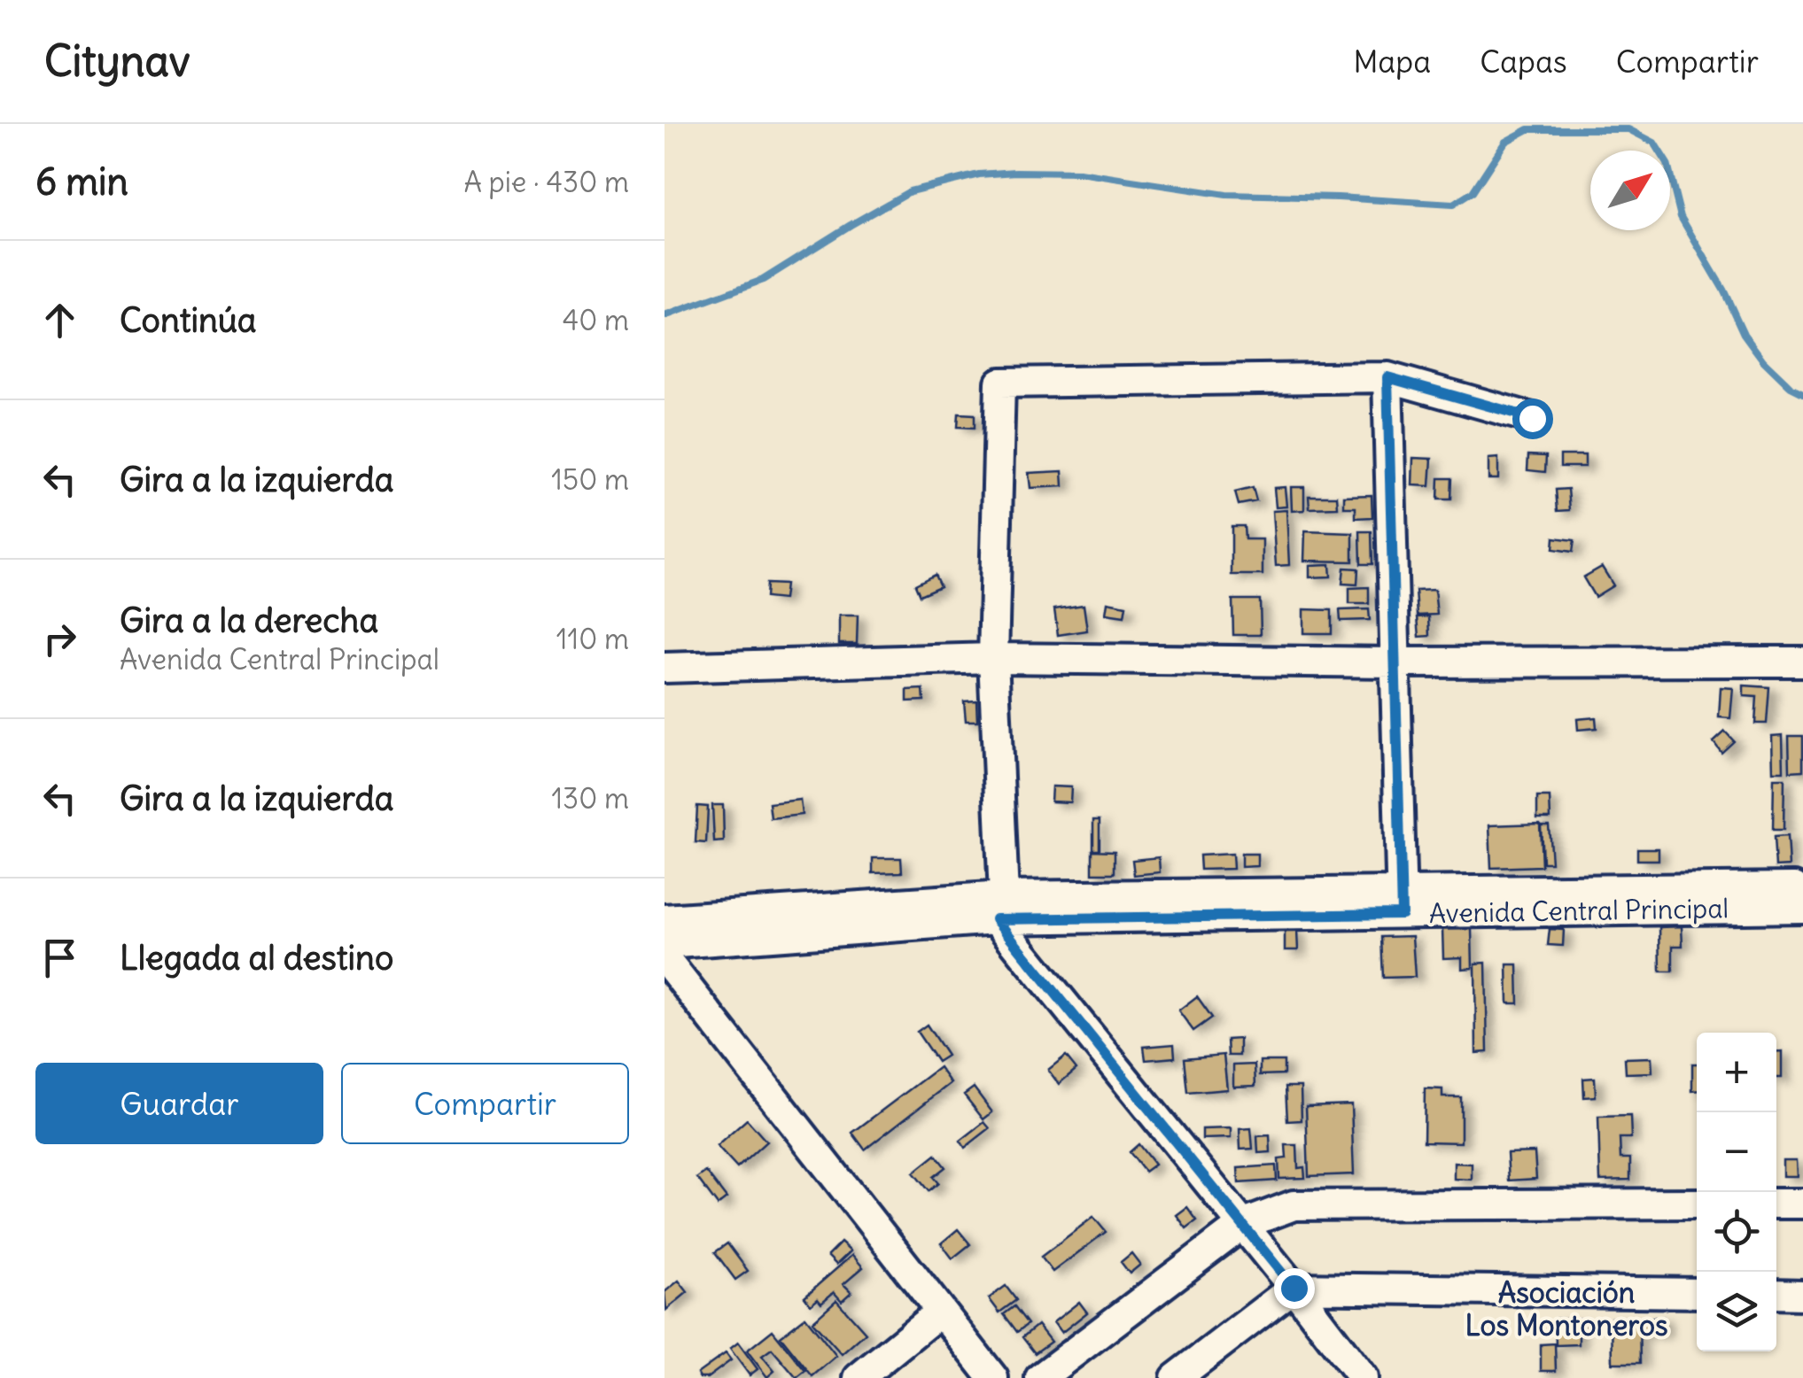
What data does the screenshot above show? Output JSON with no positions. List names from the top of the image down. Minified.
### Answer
{"streets":{"street":["Avenida Central Principal"]},"districts":["Asociación Los Montoneros"],"north":"top right","page":{"header":"Citynav","nav":["Mapa","Capas","Compartir"],"heading":["6 min","A pie · 430 m"],"list":[["Continúa","40 m"],["Gira a la izquierda","150 m"],["Gira a la derecha","Avenida Central Principal","110 m"],["Gira a la izquierda","130 m"],"Llegada al destino"],"map_buttons":["+","−"],"buttons":["Guardar","Compartir"]}}
